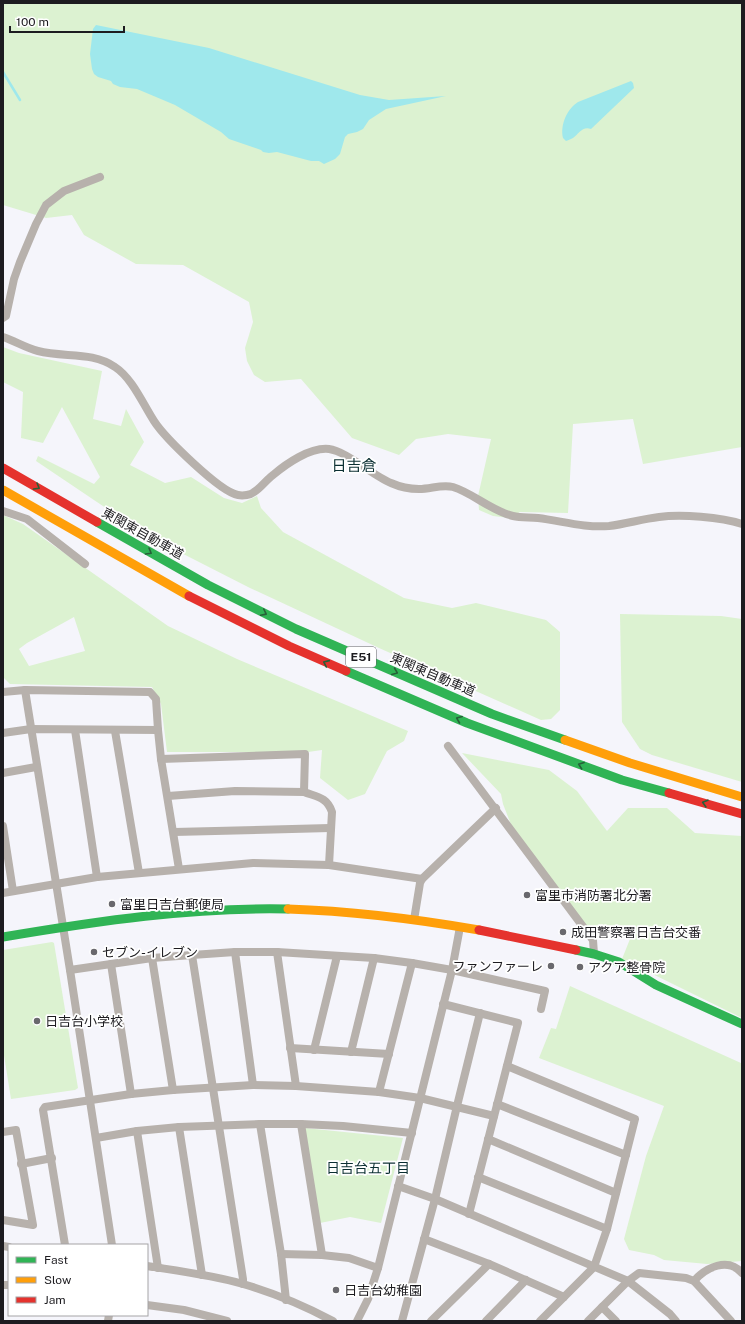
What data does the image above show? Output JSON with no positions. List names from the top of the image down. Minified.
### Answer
{"streets":{"main road":["東関東自動車道","E51"]},"districts":["日吉倉","日吉台五丁目"],"places":["富里市消防署北分署","富里日吉台郵便局","成田警察署日吉台交番","セブン-イレブン","ファンファーレ","アクア整骨院","日吉台小学校","日吉台幼稚園"],"legend":["Fast","Slow","Jam"],"scale_bar":"100 m"}
